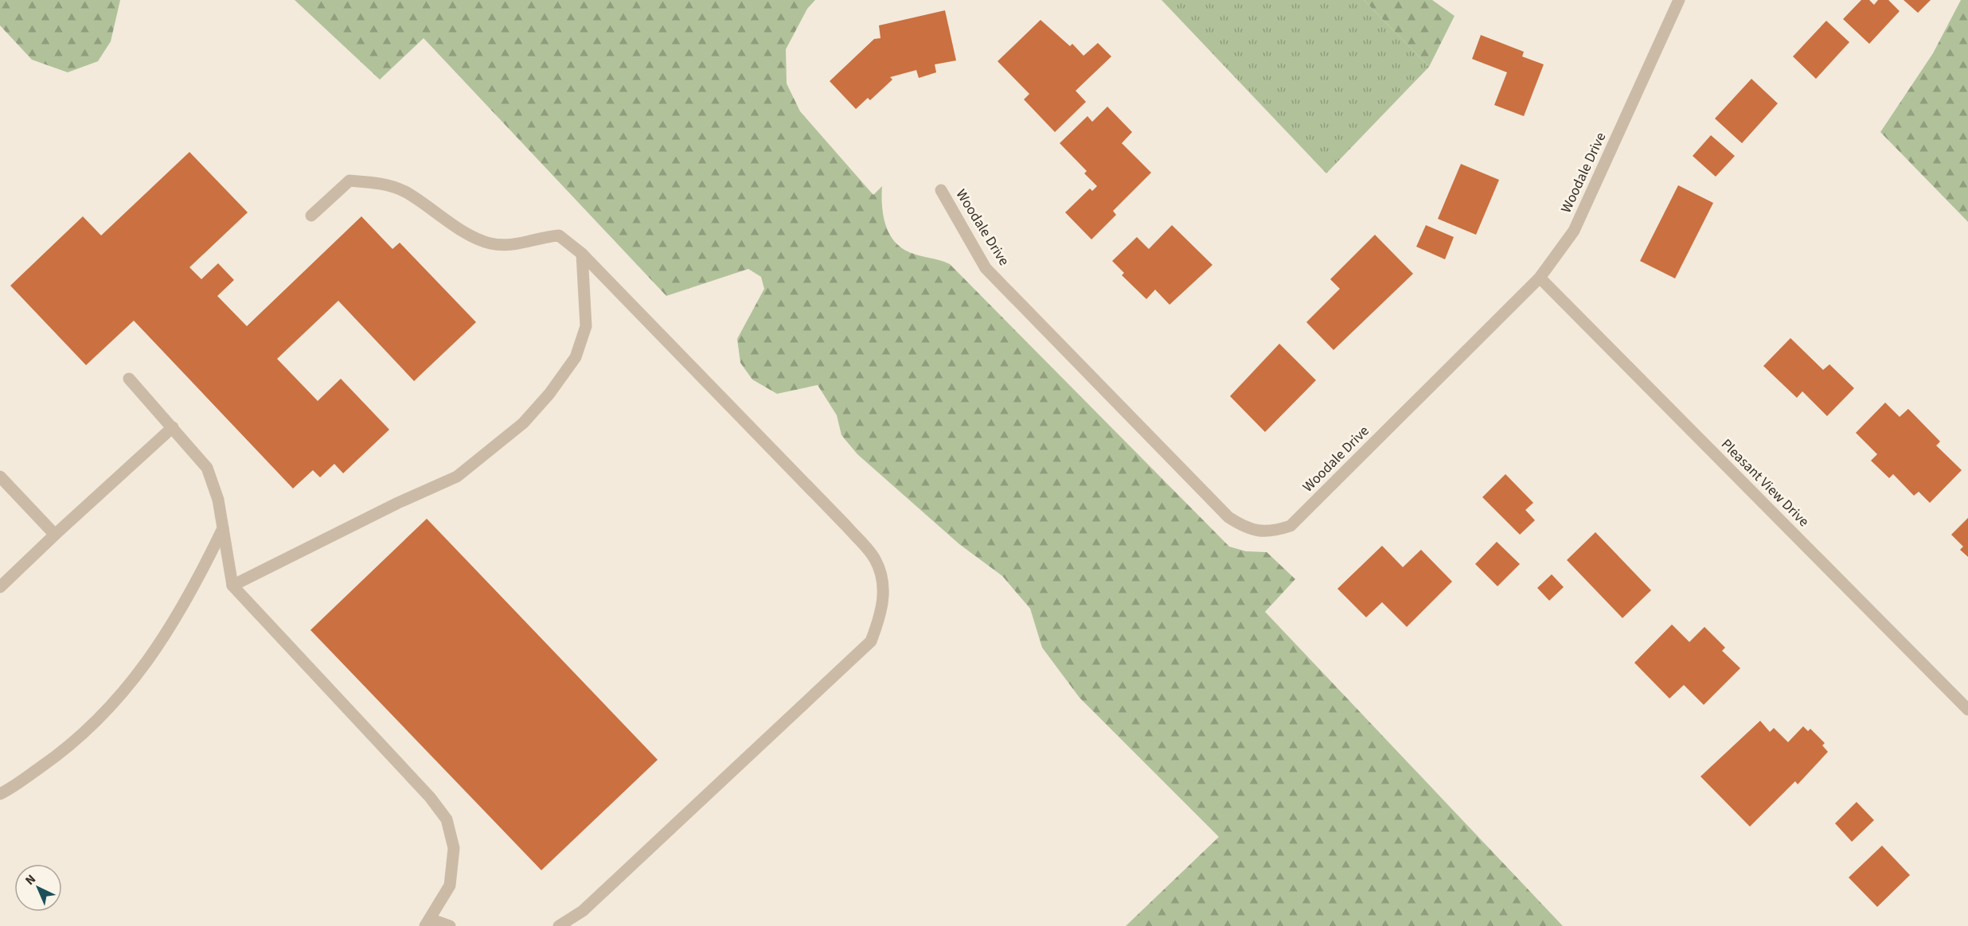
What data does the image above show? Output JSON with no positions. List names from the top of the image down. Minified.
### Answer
{"streets":{"street":["Woodale Drive","Pleasant View Drive"]},"crossings":[["Woodale Drive","Pleasant View Drive"]],"north":"top left"}
